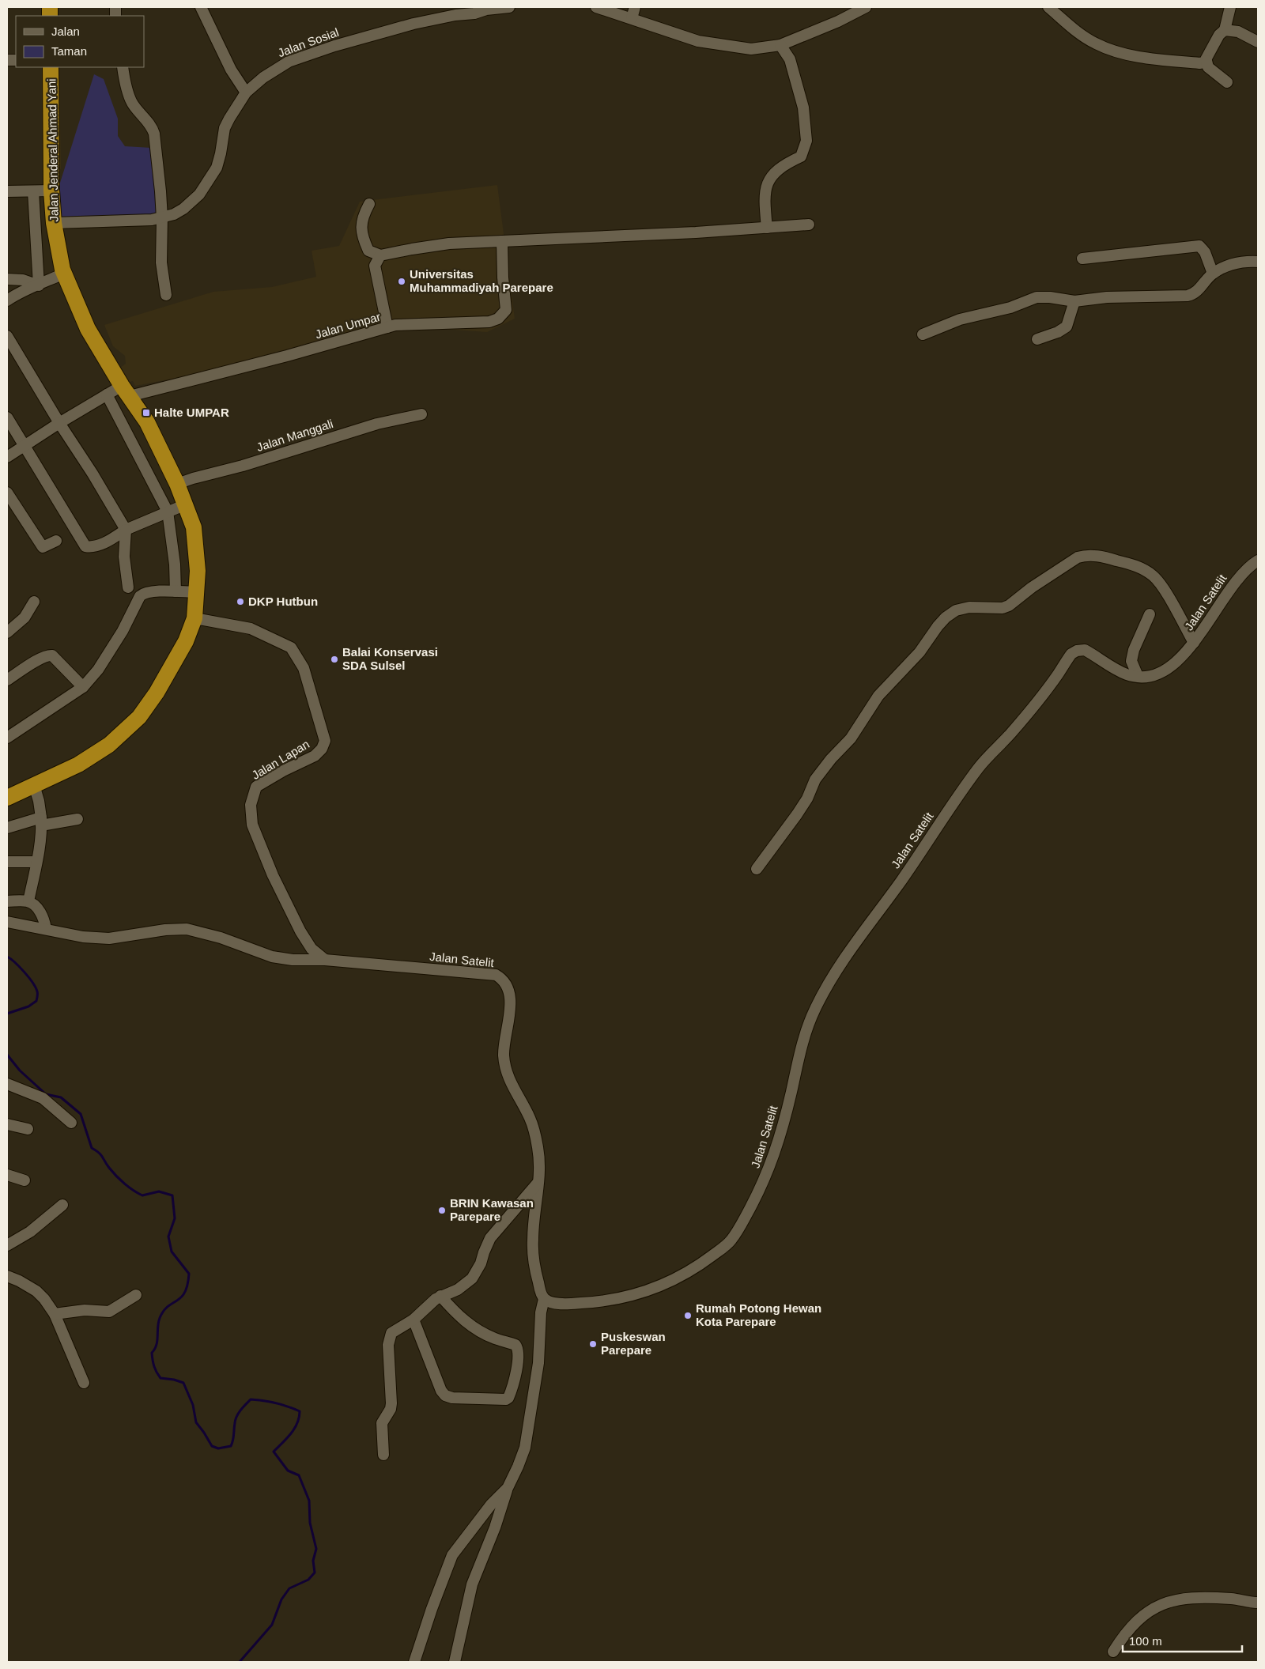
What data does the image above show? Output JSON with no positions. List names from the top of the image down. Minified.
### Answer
{"streets":{"highway":["Jalan Jenderal Ahmad Yani"],"street":["Jalan Sosial","Jalan Umpar","Jalan Manggali","Jalan Satelit","Jalan Lapan"]},"crossings":[["Jalan Sosial","Jalan Jenderal Ahmad Yani"],["Jalan Jenderal Ahmad Yani","Jalan Umpar"],["Jalan Jenderal Ahmad Yani","Jalan Manggali"],["Jalan Jenderal Ahmad Yani","Jalan Lapan"],["Jalan Satelit","Jalan Lapan"]],"places":{"other":["Universitas Muhammadiyah Parepare","DKP Hutbun","Balai Konservasi SDA Sulsel","BRIN Kawasan Parepare","Rumah Potong Hewan Kota Parepare","Puskeswan Parepare"],"transit":["Halte UMPAR"]},"legend":["Jalan","Taman"],"scale_bar":"100 m"}
